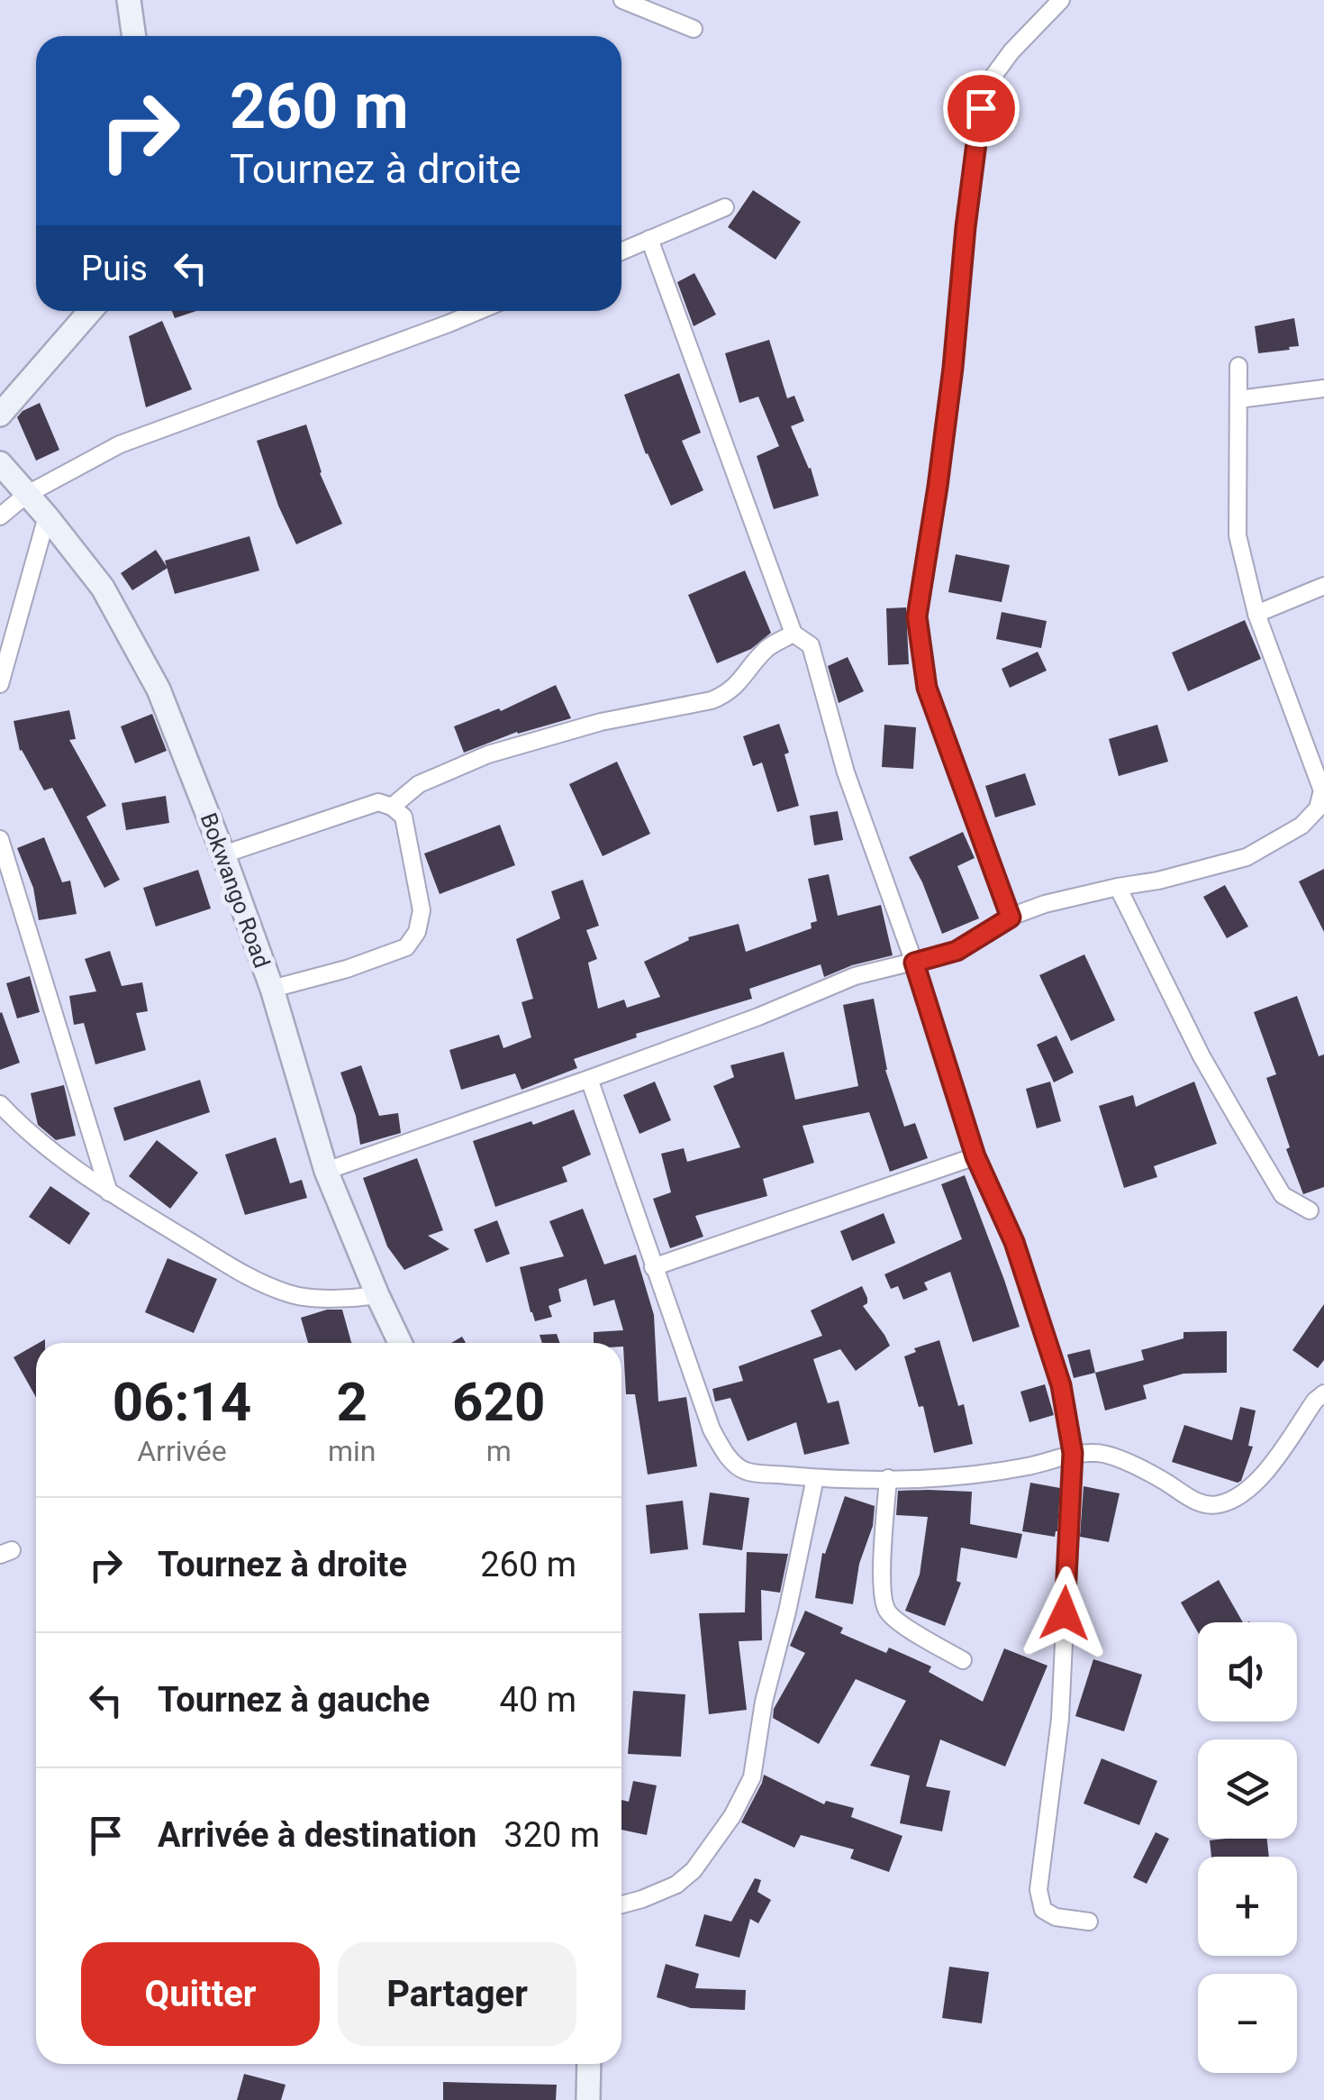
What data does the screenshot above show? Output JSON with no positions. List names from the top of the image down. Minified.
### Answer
{"streets":{"street":["Bokwango Road"]},"page":{"turn":["260 m","Tournez à droite"],"then":"Puis","eta":["06:14","Arrivée","2","min","620","m"],"list":[{"name":"Tournez à droite","value":"260 m"},{"name":"Tournez à gauche","value":"40 m"},{"name":"Arrivée à destination","value":"320 m"}],"map_buttons":["+","−"],"buttons":["Quitter","Partager"]}}
